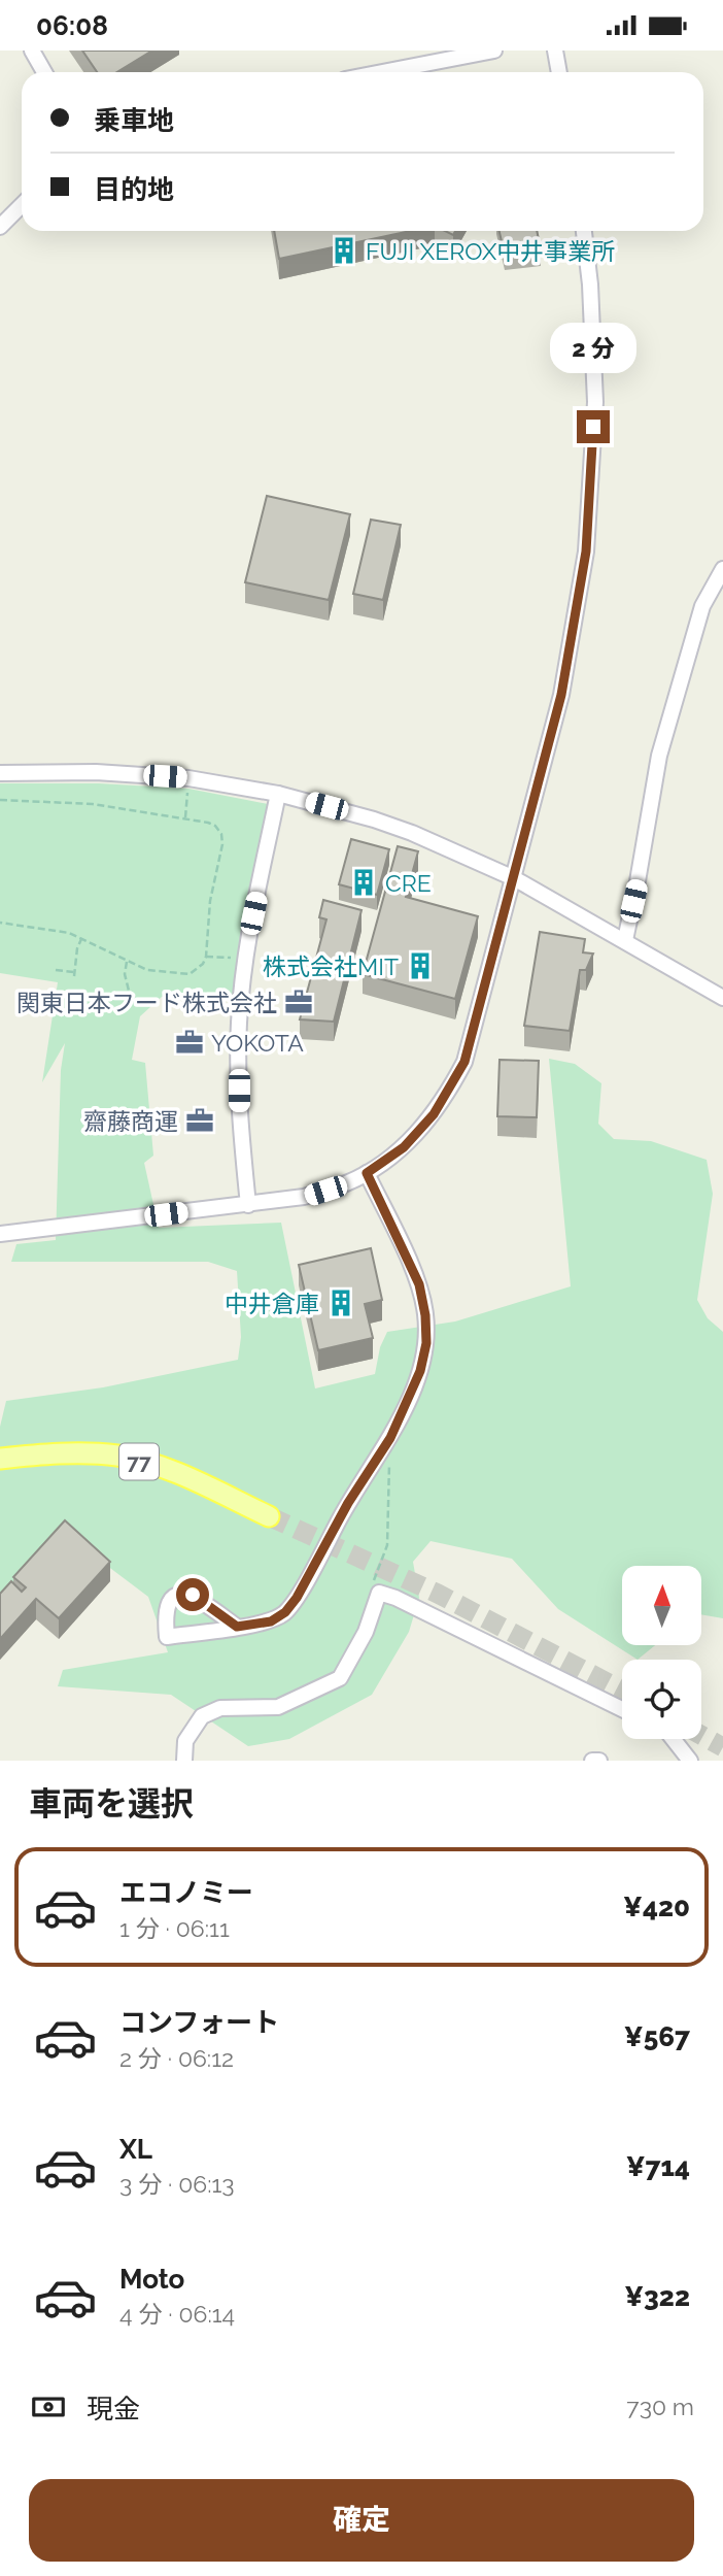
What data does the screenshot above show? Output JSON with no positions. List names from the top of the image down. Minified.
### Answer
{"streets":{"main road":["77"]},"places":{"building":["FUJI XEROX中井事業所","CRE","株式会社MIT","中井倉庫"],"office":["関東日本フード株式会社","YOKOTA","齋藤商運"]},"north":"top","page":{"status":"06:08","banner":["乗車地","目的地"],"bubble":"2 分","heading":"車両を選択","list":[{"name":"エコノミー","note":"1 分 · 06:11","value":"¥420"},{"name":"コンフォート","note":"2 分 · 06:12","value":"¥567"},{"name":"XL","note":"3 分 · 06:13","value":"¥714"},{"name":"Moto","note":"4 分 · 06:14","value":"¥322"}],"pay":["現金","730 m"],"buttons":"確定"}}
